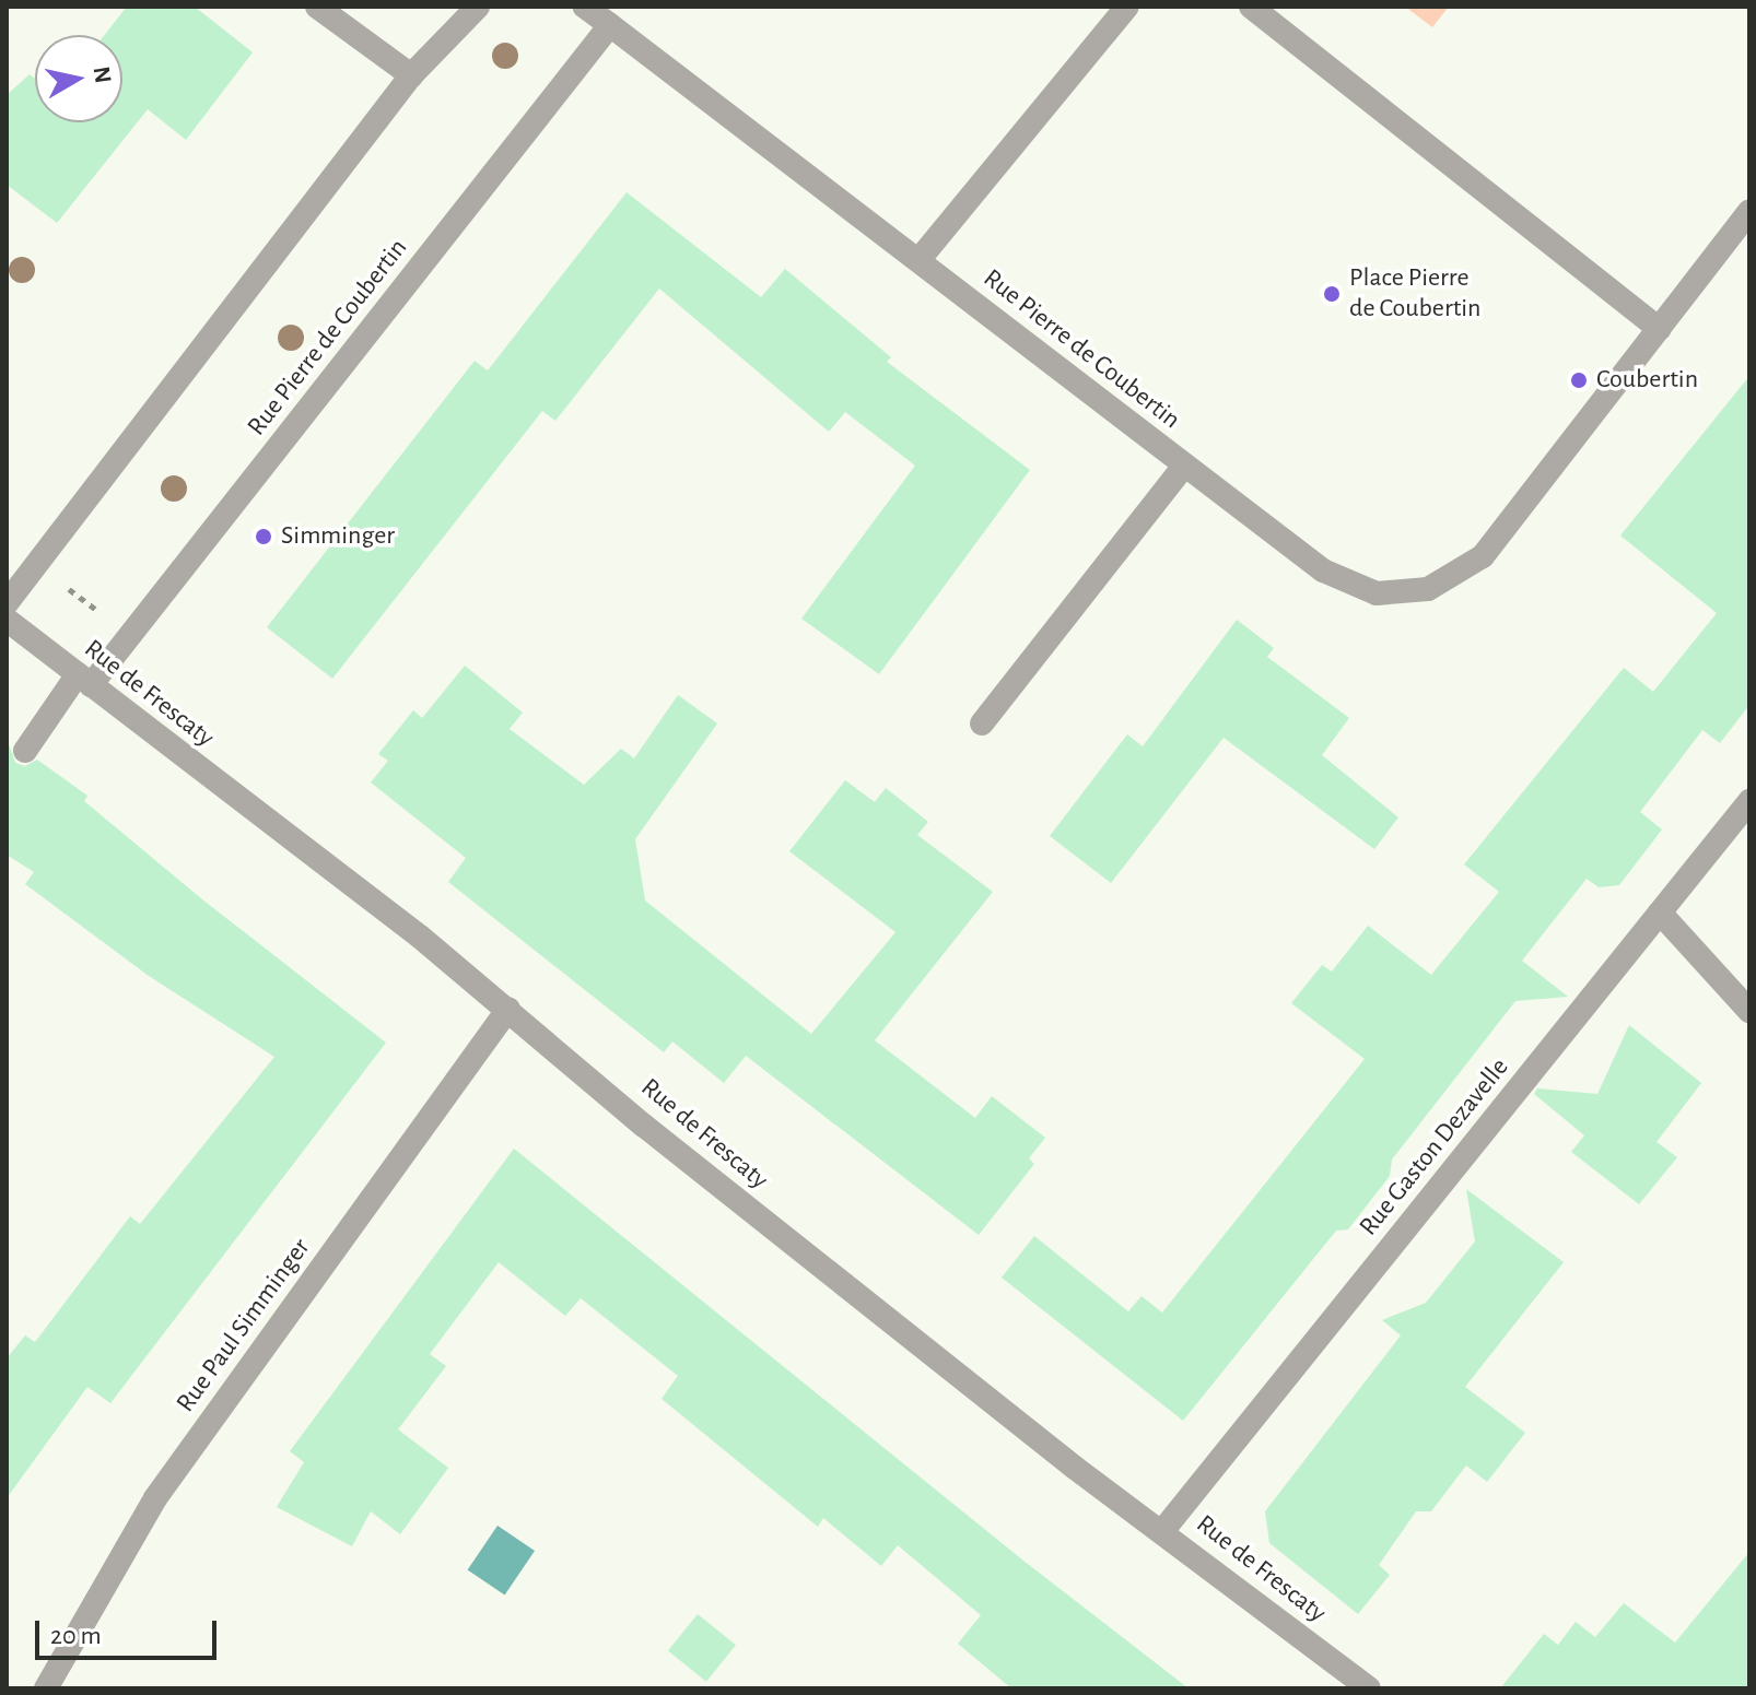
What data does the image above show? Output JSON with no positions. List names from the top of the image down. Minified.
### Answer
{"streets":{"street":["Rue Pierre de Coubertin","Rue de Frescaty","Rue Gaston Dezavelle","Rue Paul Simminger"]},"crossings":[["Rue Pierre de Coubertin","Rue de Frescaty"],["Rue de Frescaty","Rue Gaston Dezavelle"],["Rue de Frescaty","Rue Paul Simminger"]],"places":["Place Pierre de Coubertin","Coubertin","Simminger"],"scale_bar":"20 m","north":"right"}
